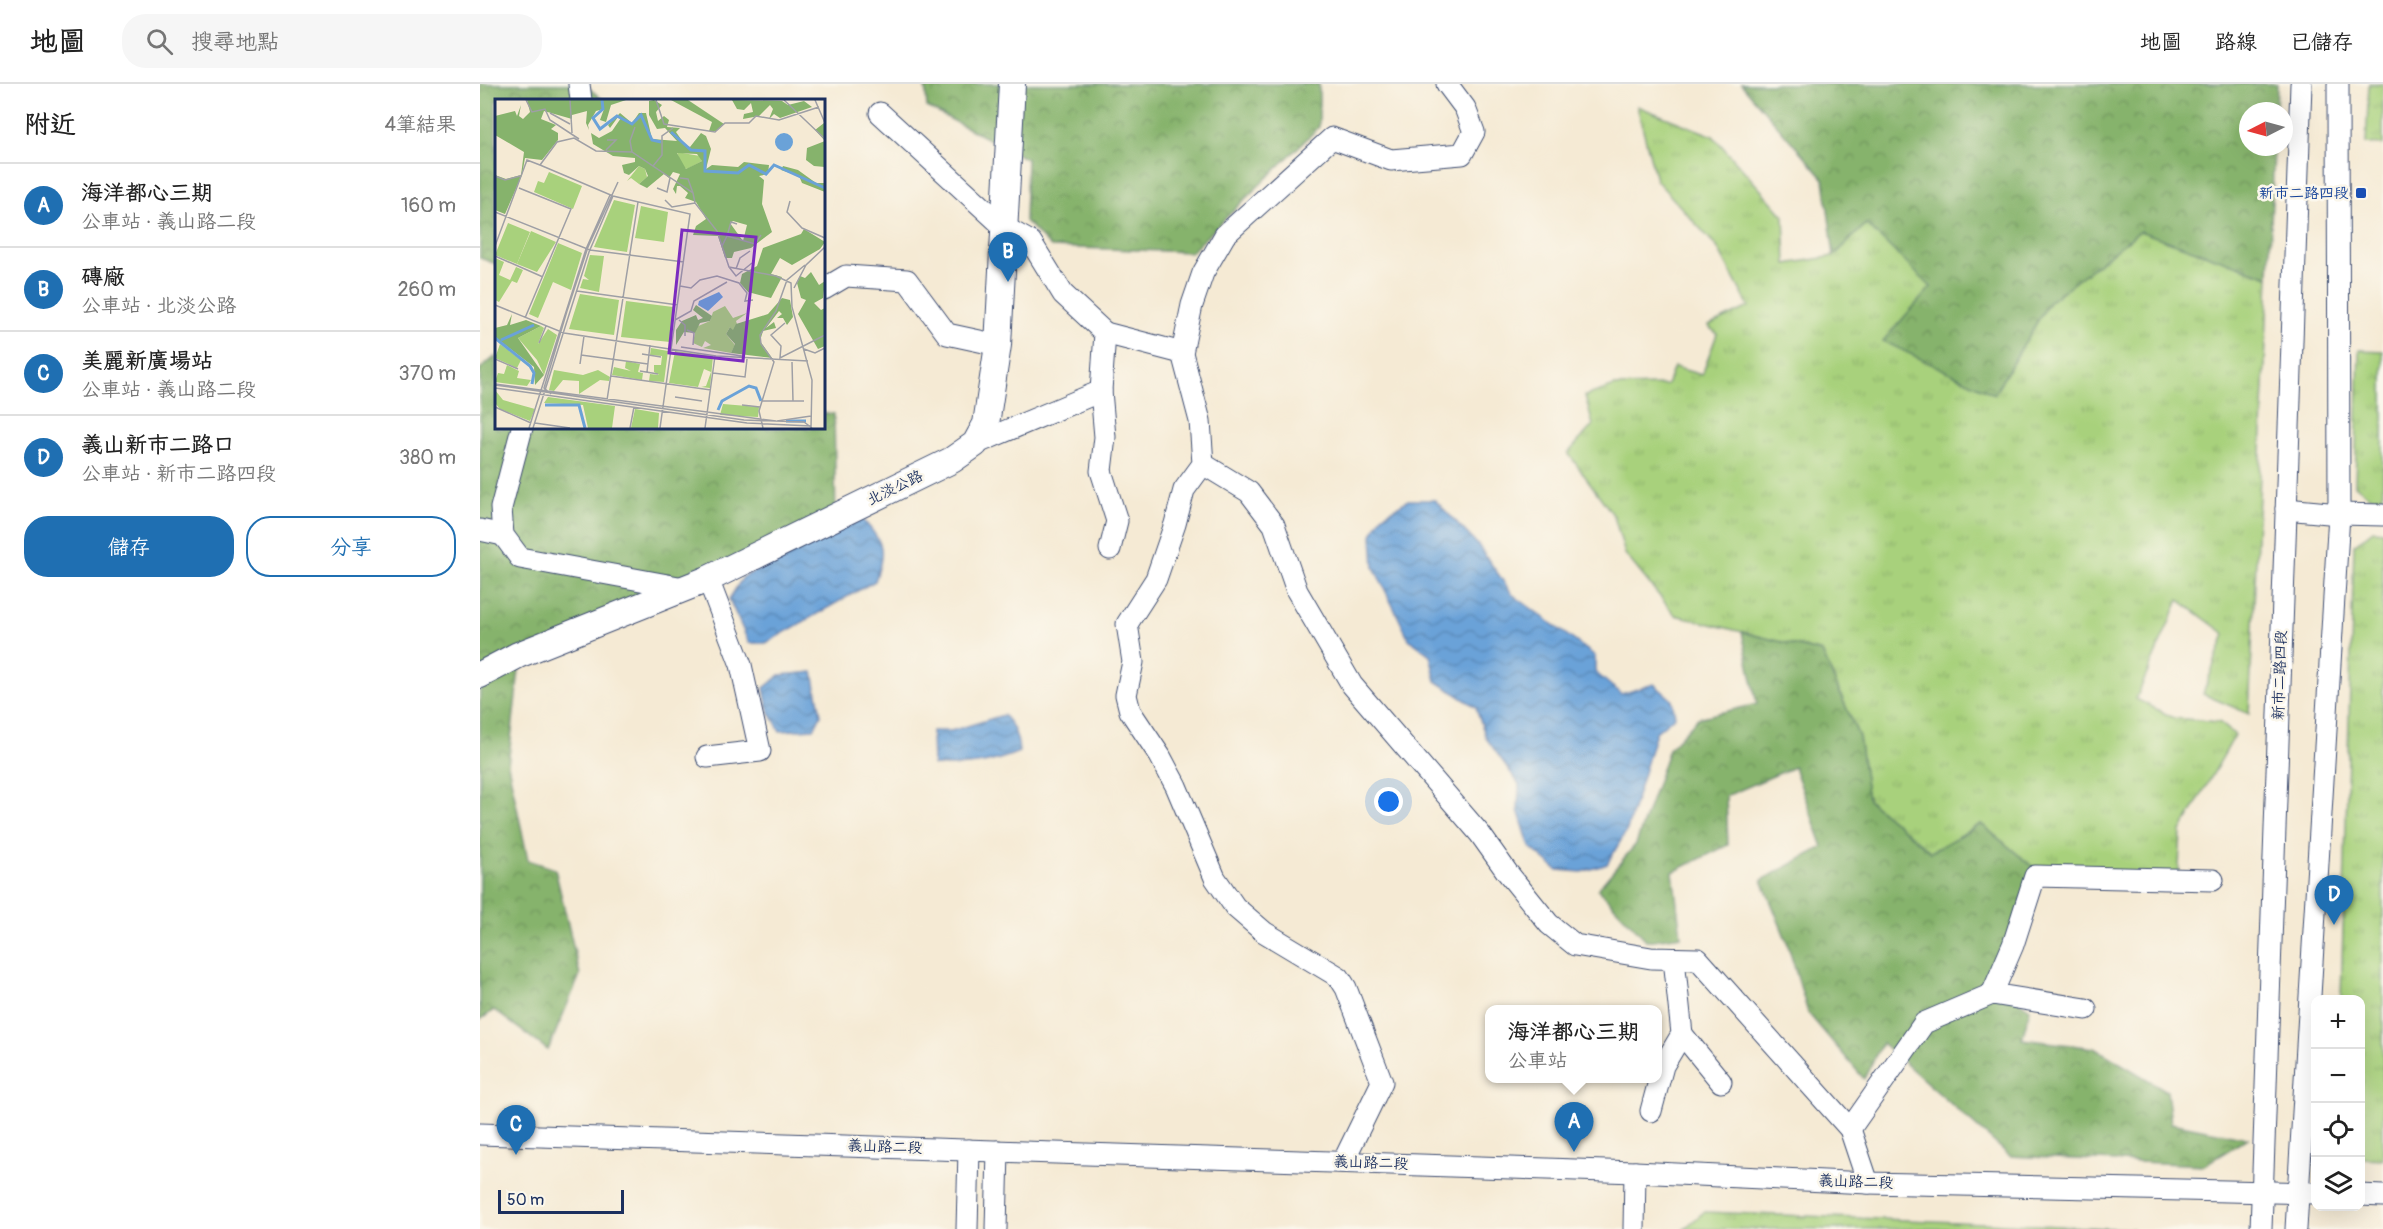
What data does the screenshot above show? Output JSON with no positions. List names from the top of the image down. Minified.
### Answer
{"streets":{"main road":["北淡公路"],"street":["新市二路四段","義山路二段"]},"crossings":[["新市二路四段","義山路二段"]],"places":{"transit":["新市二路四段"]},"scale_bar":"50 m","north":"left","page":{"header":"地圖","search":"搜尋地點","nav":["地圖","路線","已儲存"],"heading":["附近","4筆結果"],"list":[{"mark":"A","name":"海洋都心三期","note":"公車站 · 義山路二段","value":"160 m"},{"mark":"B","name":"磚廠","note":"公車站 · 北淡公路","value":"260 m"},{"mark":"C","name":"美麗新廣場站","note":"公車站 · 義山路二段","value":"370 m"},{"mark":"D","name":"義山新市二路口","note":"公車站 · 新市二路四段","value":"380 m"}],"pins":["B","D","A","C"],"buttons":["儲存","分享"],"map_buttons":["+","−"],"popup":["海洋都心三期","公車站"],"scale":"50 m"}}
